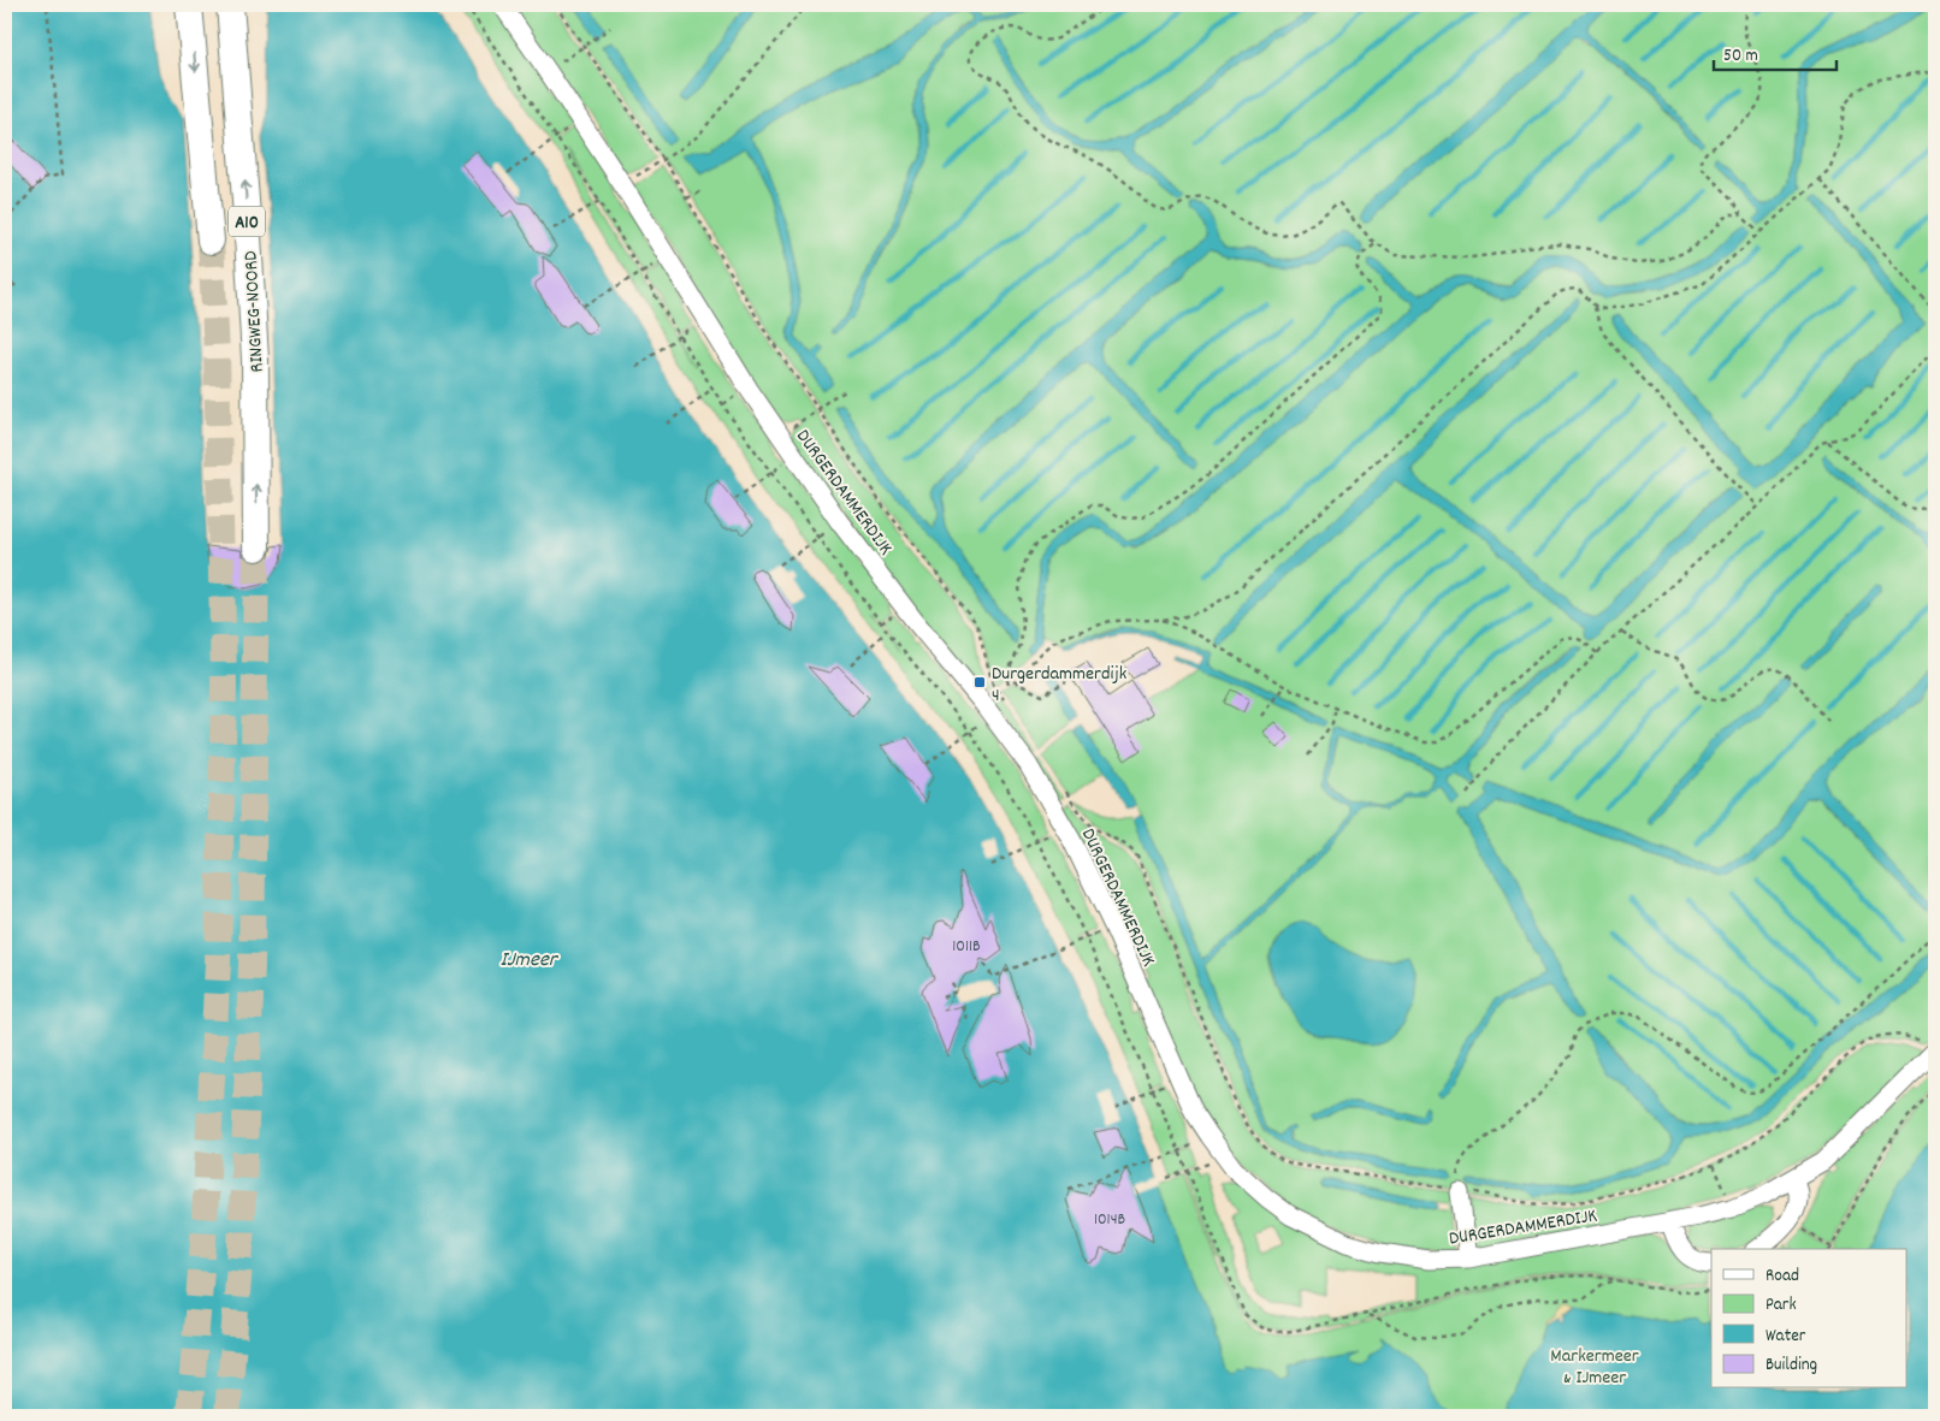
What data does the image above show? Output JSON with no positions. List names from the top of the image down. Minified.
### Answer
{"streets":{"highway":["A10","RINGWEG-NOORD"],"street":["DURGERDAMMERDIJK"]},"water":["IJmeer"],"parks":["Markermeer & IJmeer"],"places":{"transit":["Durgerdammerdijk 4"]},"house_numbers":["1011B","1014B"],"legend":["Road","Park","Water","Building"],"scale_bar":"50 m"}
